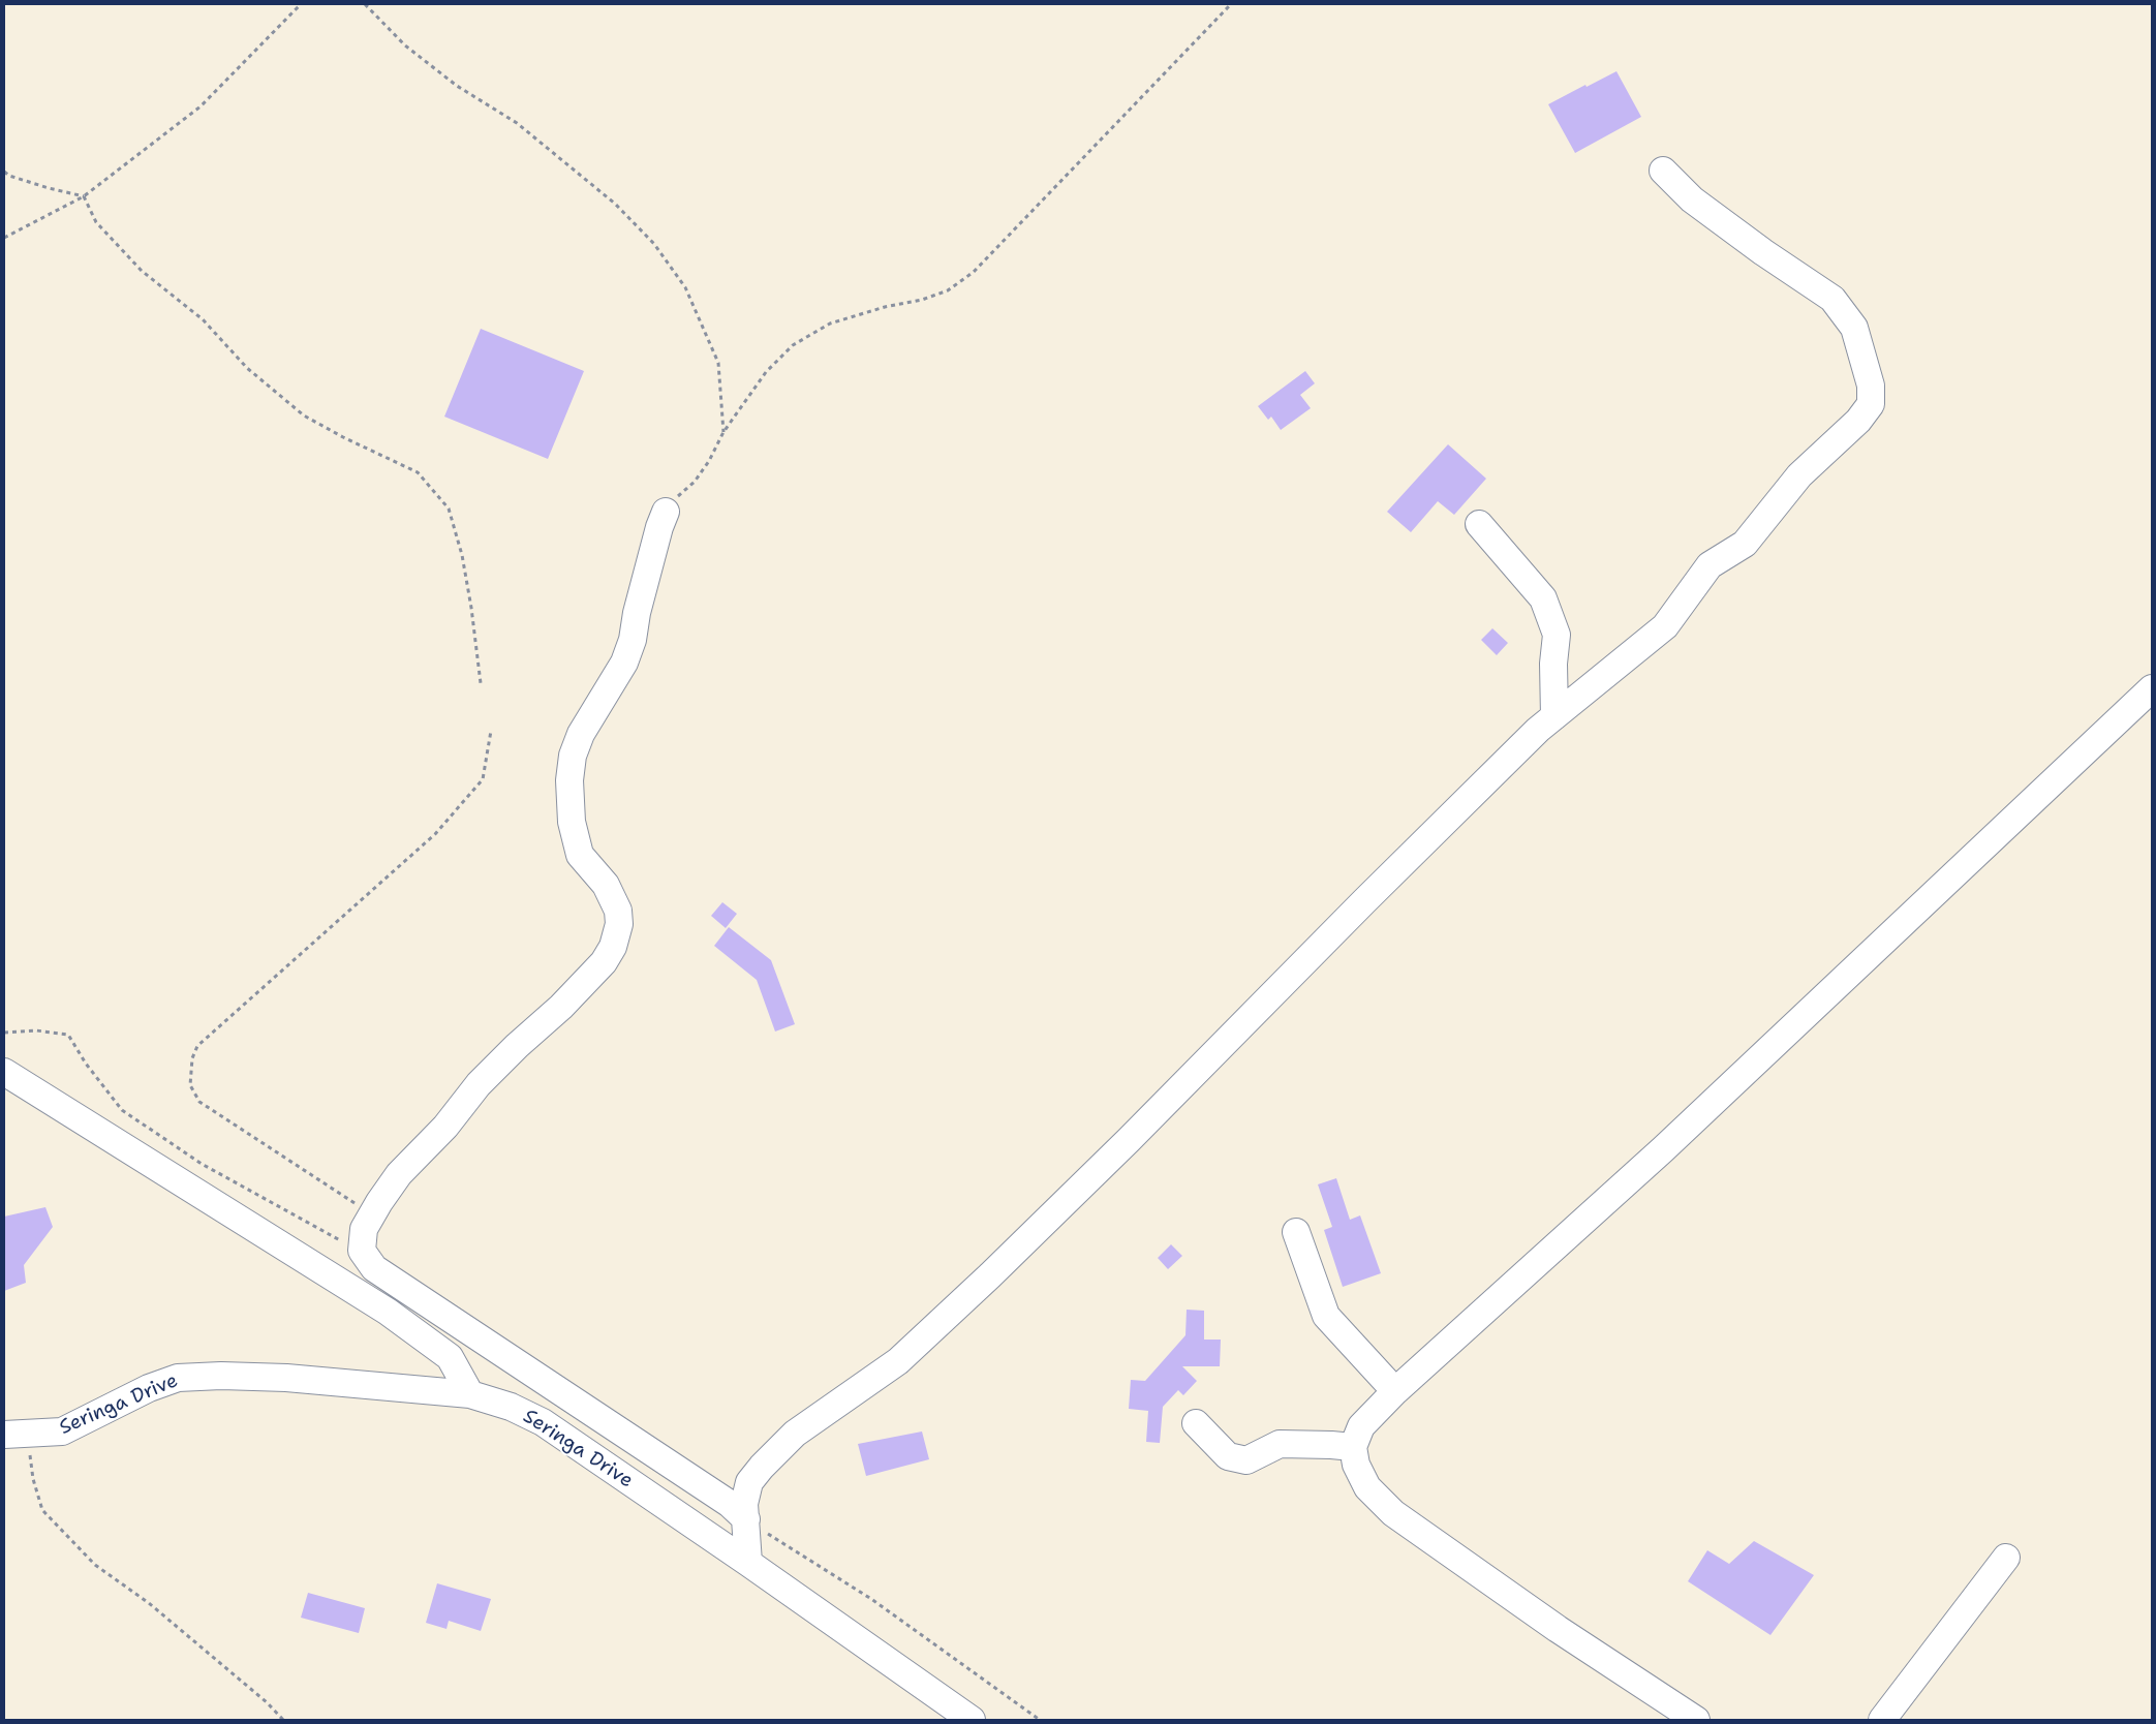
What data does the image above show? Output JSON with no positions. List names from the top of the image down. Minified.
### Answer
{"streets":{"street":["Seringa Drive"]}}
